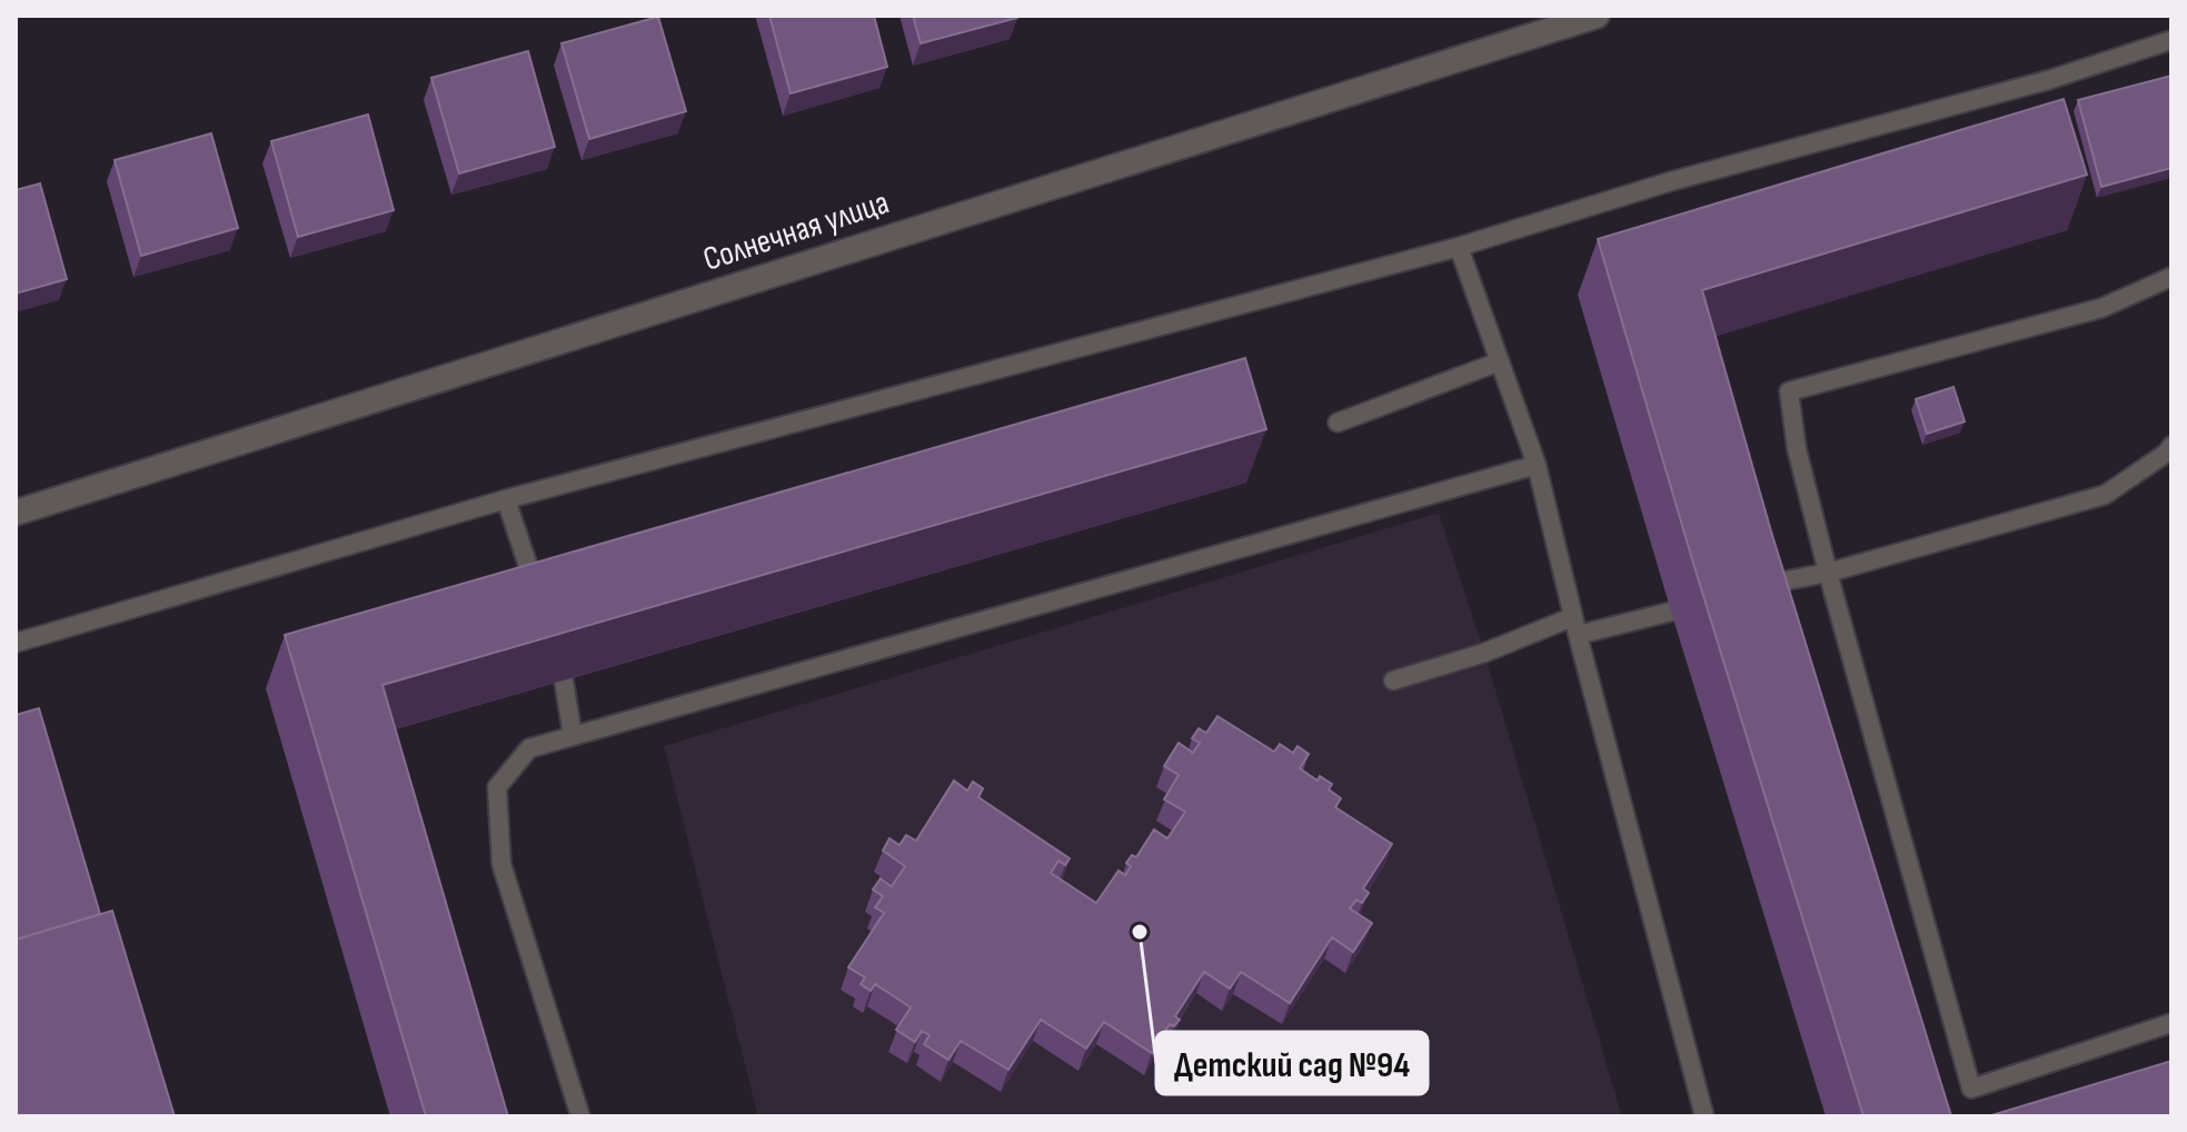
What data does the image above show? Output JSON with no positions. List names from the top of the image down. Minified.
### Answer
{"streets":{"street":["Солнечная улица"]},"places":["Детский сад №94"]}
